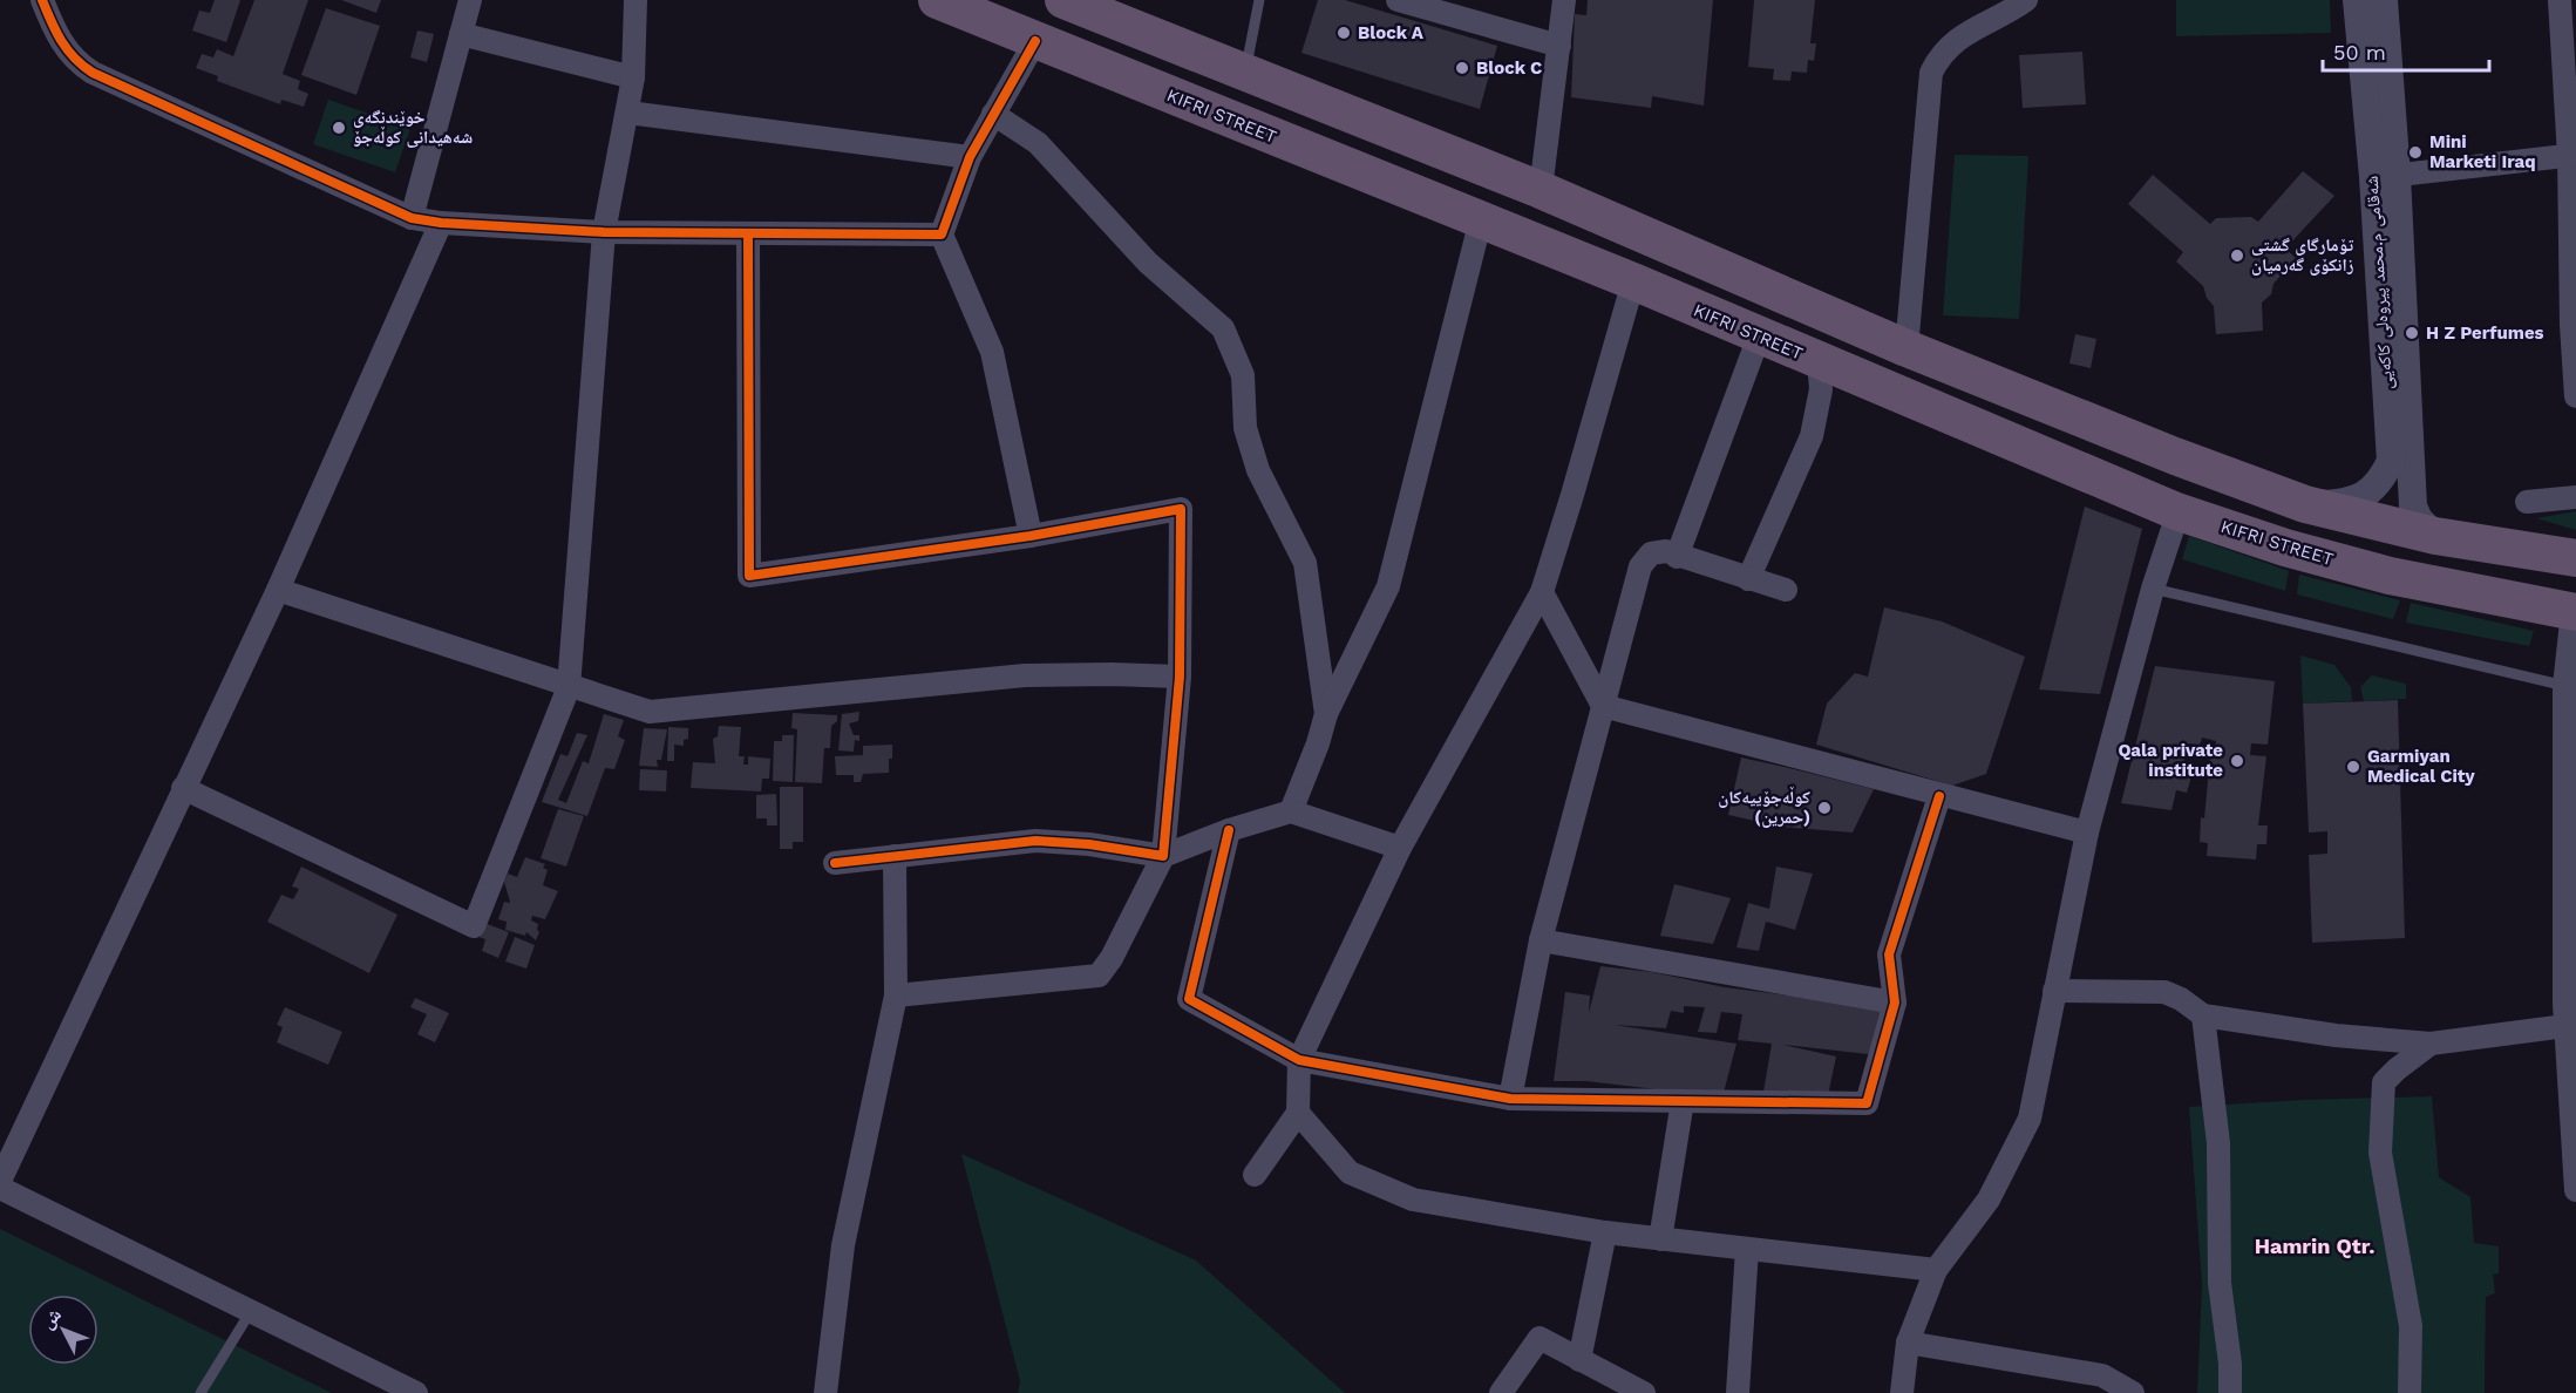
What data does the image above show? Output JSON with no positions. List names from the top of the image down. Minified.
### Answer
{"streets":{"highway":["KIFRI STREET"],"street":["شەقامی م.محمد پیروەلی کاکەیی"]},"districts":["Hamrin Qtr."],"places":["Block A","Block C","خوێندنگەی شەهیدانی کوڵەجۆ","Mini Marketi Iraq","تۆمارگای گشتی زانکۆی گەرمیان","H Z Perfumes","Qala private institute","Garmiyan Medical City","کوڵەجۆییەکان (حمرین)"],"scale_bar":"50 m","north":"top left"}
